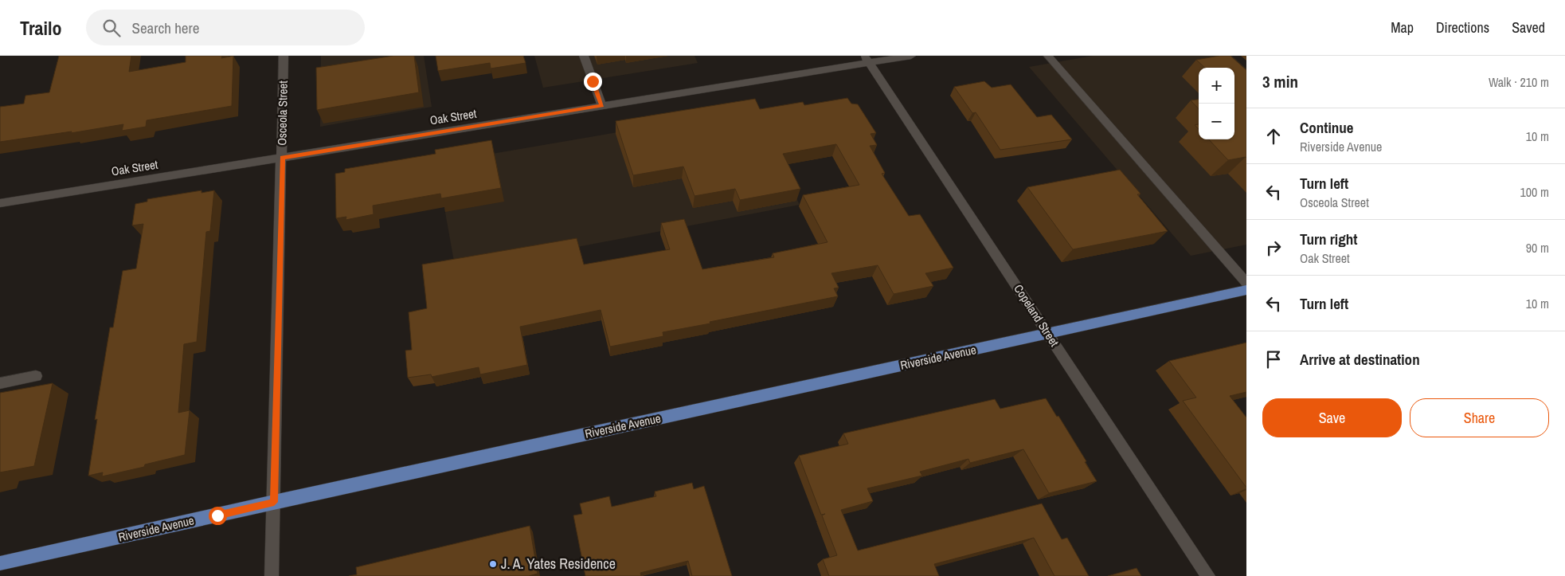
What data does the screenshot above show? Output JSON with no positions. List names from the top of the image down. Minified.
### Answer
{"streets":{"main road":["Riverside Avenue"],"street":["Osceola Street","Oak Street","Copeland Street"]},"crossings":[["Osceola Street","Oak Street"],["Osceola Street","Riverside Avenue"],["Oak Street","Copeland Street"],["Copeland Street","Riverside Avenue"]],"places":["J. A. Yates Residence"],"page":{"header":"Trailo","search":"Search here","nav":["Map","Directions","Saved"],"heading":["3 min","Walk · 210 m"],"map_buttons":["+","−"],"list":[["Continue","Riverside Avenue","10 m"],["Turn left","Osceola Street","100 m"],["Turn right","Oak Street","90 m"],["Turn left","10 m"],"Arrive at destination"],"buttons":["Save","Share"]}}
